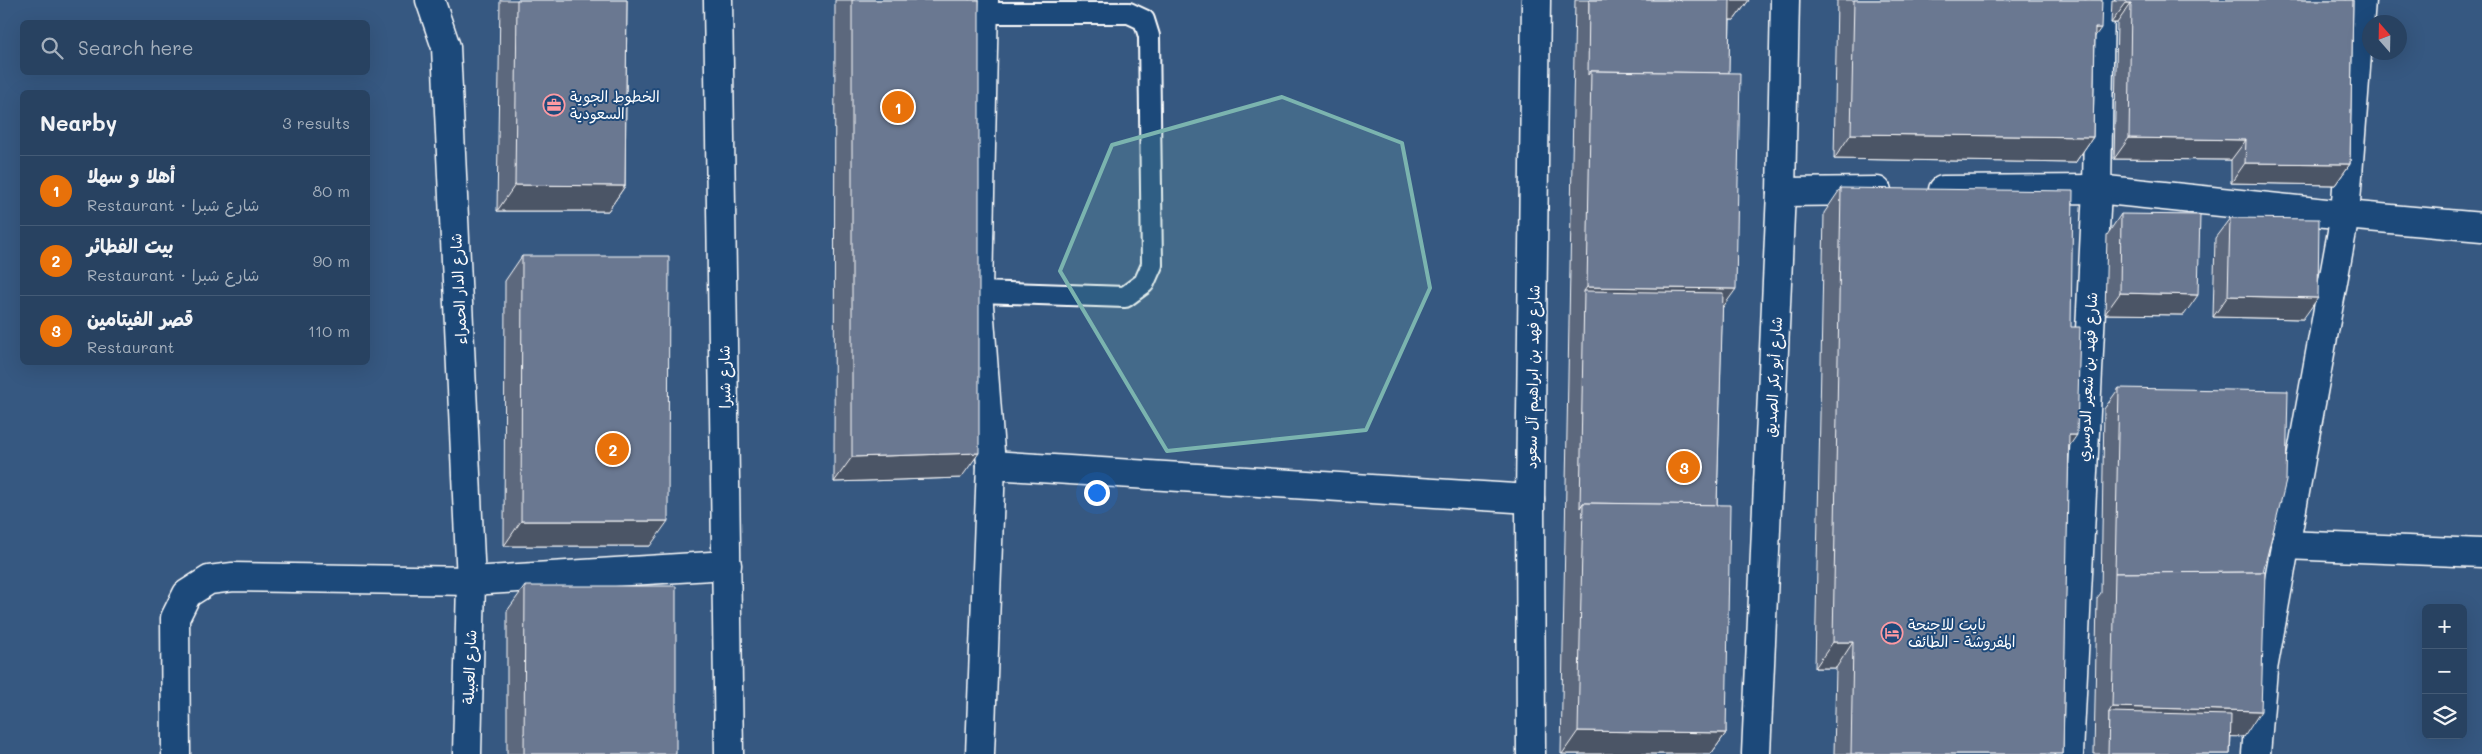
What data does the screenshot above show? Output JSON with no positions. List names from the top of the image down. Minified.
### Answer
{"streets":{"street":["شارع الدار الحمراء","شارع شبرا","شارع فهد بن ابراهيم آل سعود","شارع أبو بكر الصديق","شارع فهد بن شعير الدوسري","شارع العبيلة"]},"crossings":[["شارع الدار الحمراء","شارع العبيلة"]],"places":{"office":["الخطوط الجوية السعودية"],"hotel":["نايت للاجنحة المفروشة - الطائف"]},"north":"top","page":{"search":"Search here","pins":["1","2","3"],"heading":["Nearby","3 results"],"list":[{"mark":"1","name":"أهلا و سهلا","note":"Restaurant · شارع شبرا","value":"80 m"},{"mark":"2","name":"بيت الفطائر","note":"Restaurant · شارع شبرا","value":"90 m"},{"mark":"3","name":"قصر الفيتامين","note":"Restaurant","value":"110 m"}],"map_buttons":["+","−"]}}
